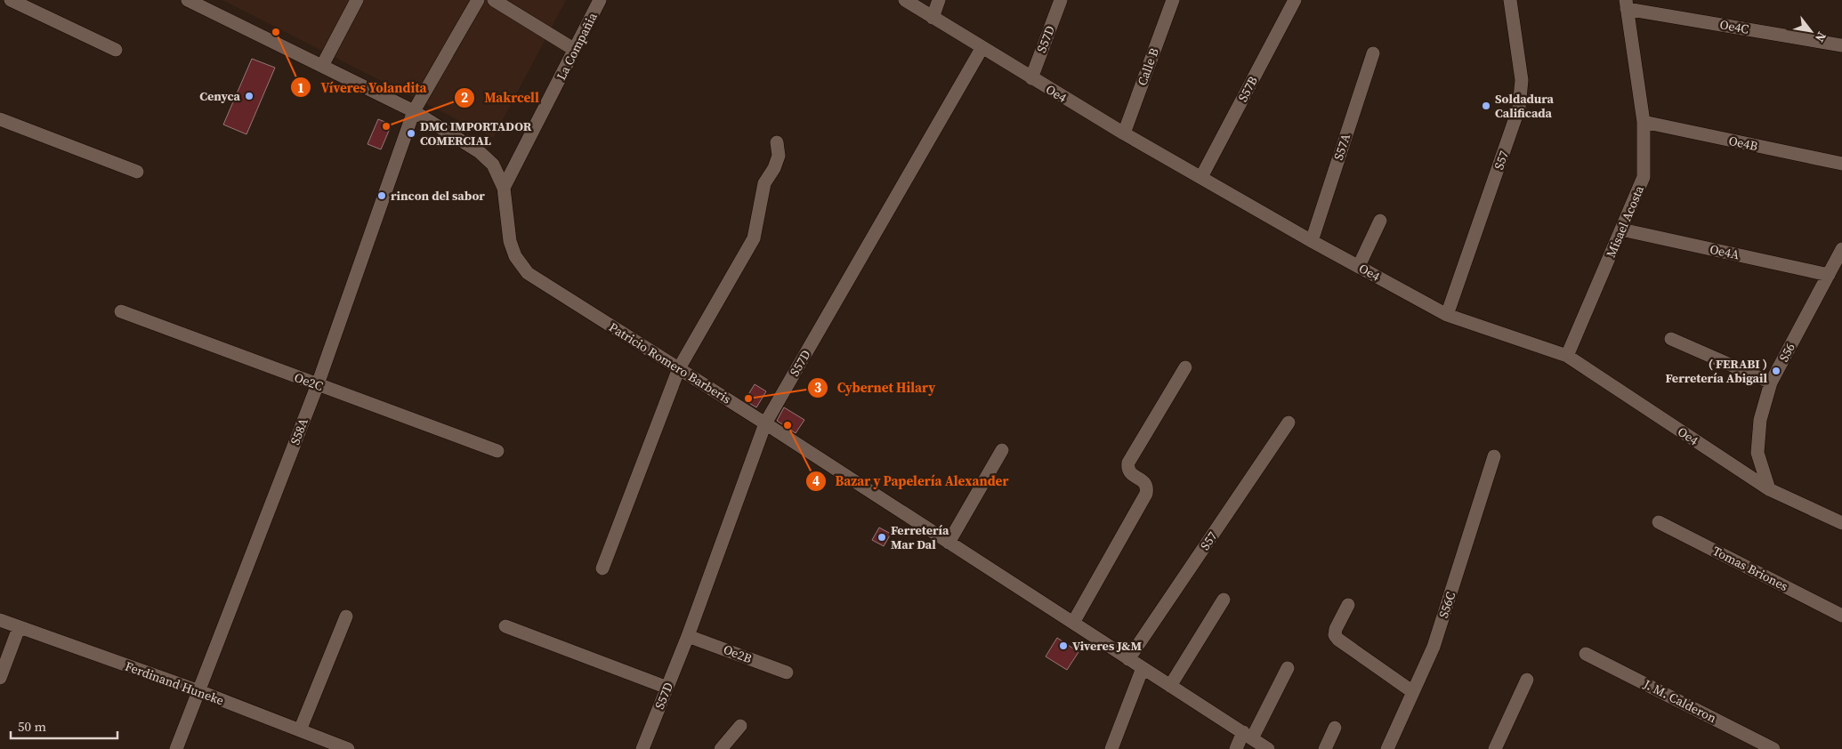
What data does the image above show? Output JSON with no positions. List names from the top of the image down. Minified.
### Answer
{"streets":{"street":["Oe4C","S57D","La Compañia","Calle B","S57B","Oe4","Oe4B","S57A","S57","Misael Acosta","Oe4A","S56","Patricio Romero Barberis","Oe2C","S58A","Tomas Briones","S56C","Oe2B","Ferdinand Huneke","J. M. Calderon"]},"crossings":[["Oe4C","Misael Acosta"],["S57D","Oe4"],["S57D","Patricio Romero Barberis"],["S57D","Oe2B"],["La Compañia","Patricio Romero Barberis"],["Calle B","Oe4"],["S57B","Oe4"],["Oe4","S57A"],["Oe4","S57"],["Oe4","Misael Acosta"],["Oe4","S56"],["Oe4B","Misael Acosta"],["S57","Patricio Romero Barberis"],["Misael Acosta","Oe4A"],["Oe4A","S56"],["Patricio Romero Barberis","S58A"],["Oe2C","S58A"],["S58A","Ferdinand Huneke"]],"places":["Víveres Yolandita","Cenyca","Soldadura Calificada","Makrcell","DMC IMPORTADOR COMERCIAL","rincon del sabor","( FERABI ) Ferretería Abigail","Cybernet Hilary","Bazar y Papelería Alexander","Ferretería Mar Dal","Viveres J&M"],"scale_bar":"50 m","north":"bottom right"}
